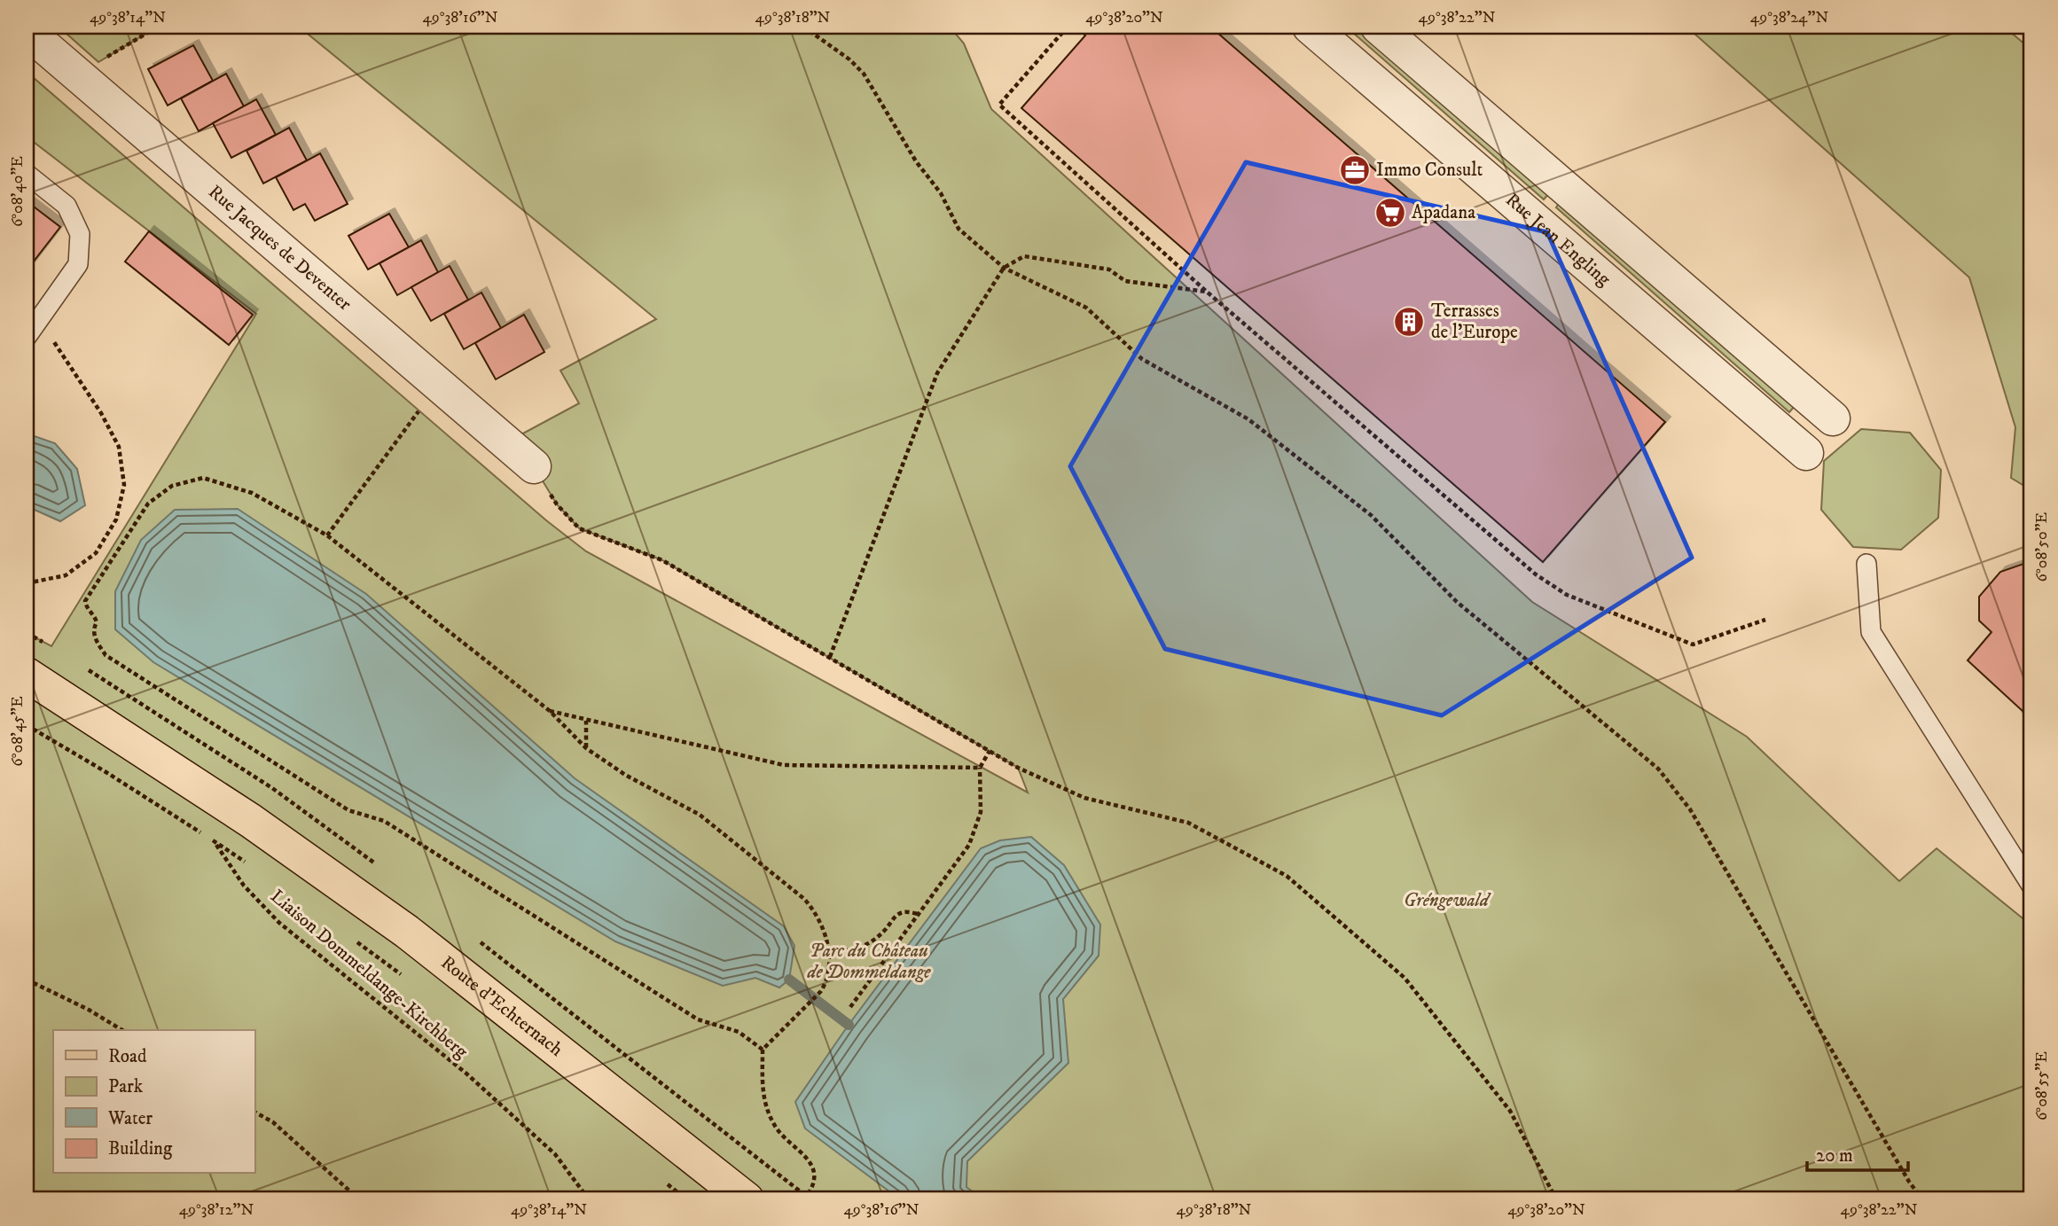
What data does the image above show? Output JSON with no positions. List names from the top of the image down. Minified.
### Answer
{"streets":{"main road":["Route d'Echternach"],"street":["Rue Jean Engling","Rue Jacques de Deventer"],"path":["Liaison Dommeldange-Kirchberg"]},"parks":["Gréngewald","Parc du Château de Dommeldange"],"places":{"office":["Immo Consult"],"supermarket":["Apadana"],"building":["Terrasses de l'Europe"]},"legend":["Road","Park","Water","Building"],"scale_bar":"20 m","coordinates":["49°38'14\"N","49°38'16\"N","49°38'18\"N","49°38'20\"N","49°38'22\"N","49°38'24\"N","6°08'40\"E","6°08'50\"E","6°08'45\"E","6°08'55\"E","49°38'12\"N"]}
